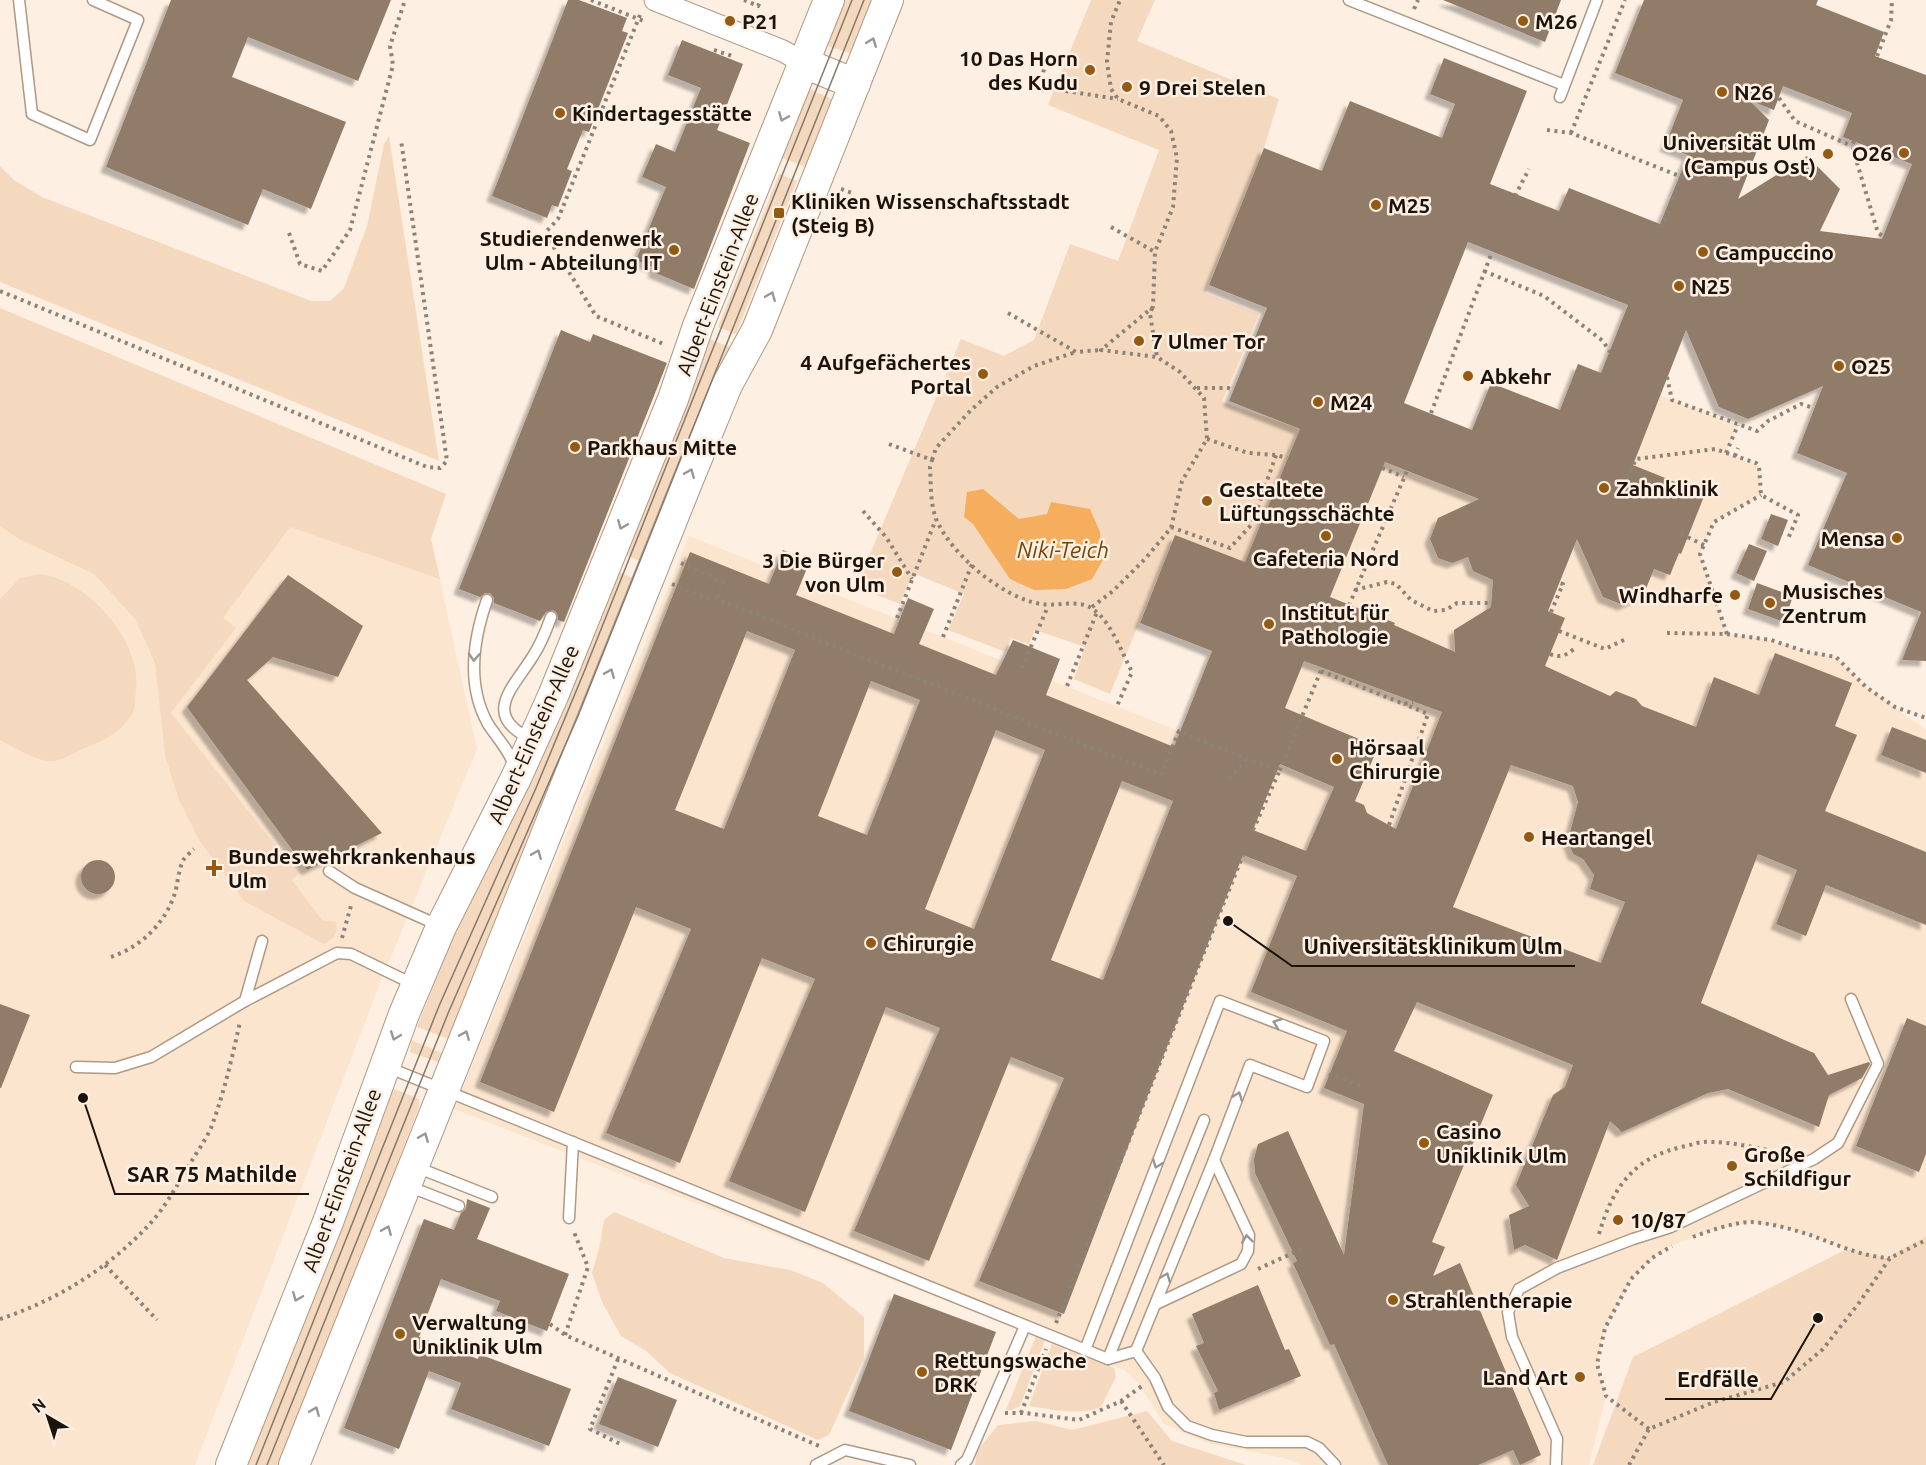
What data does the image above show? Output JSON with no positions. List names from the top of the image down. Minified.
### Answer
{"streets":{"street":["Albert-Einstein-Allee"]},"water":["Niki-Teich"],"places":{"other":["P21","M26","10 Das Horn des Kudu","9 Drei Stelen","N26","Kindertagesstätte","O26","Universität Ulm (Campus Ost)","M25","Studierendenwerk Ulm - Abteilung IT","Campuccino","N25","7 Ulmer Tor","O25","4 Aufgefächertes Portal","Abkehr","M24","Parkhaus Mitte","Zahnklinik","Gestaltete Lüftungsschächte","Cafeteria Nord","Mensa","3 Die Bürger von Ulm","Windharfe","Musisches Zentrum","Institut für Pathologie","Hörsaal Chirurgie","Heartangel","Universitätsklinikum Ulm","Chirurgie","SAR 75 Mathilde","Casino Uniklinik Ulm","Große Schildfigur","10/87","Strahlentherapie","Erdfälle","Verwaltung Uniklinik Ulm","Rettungswache DRK","Land Art"],"transit":["Kliniken Wissenschaftsstadt (Steig B)"],"health":["Bundeswehrkrankenhaus Ulm"]},"north":"top left"}
